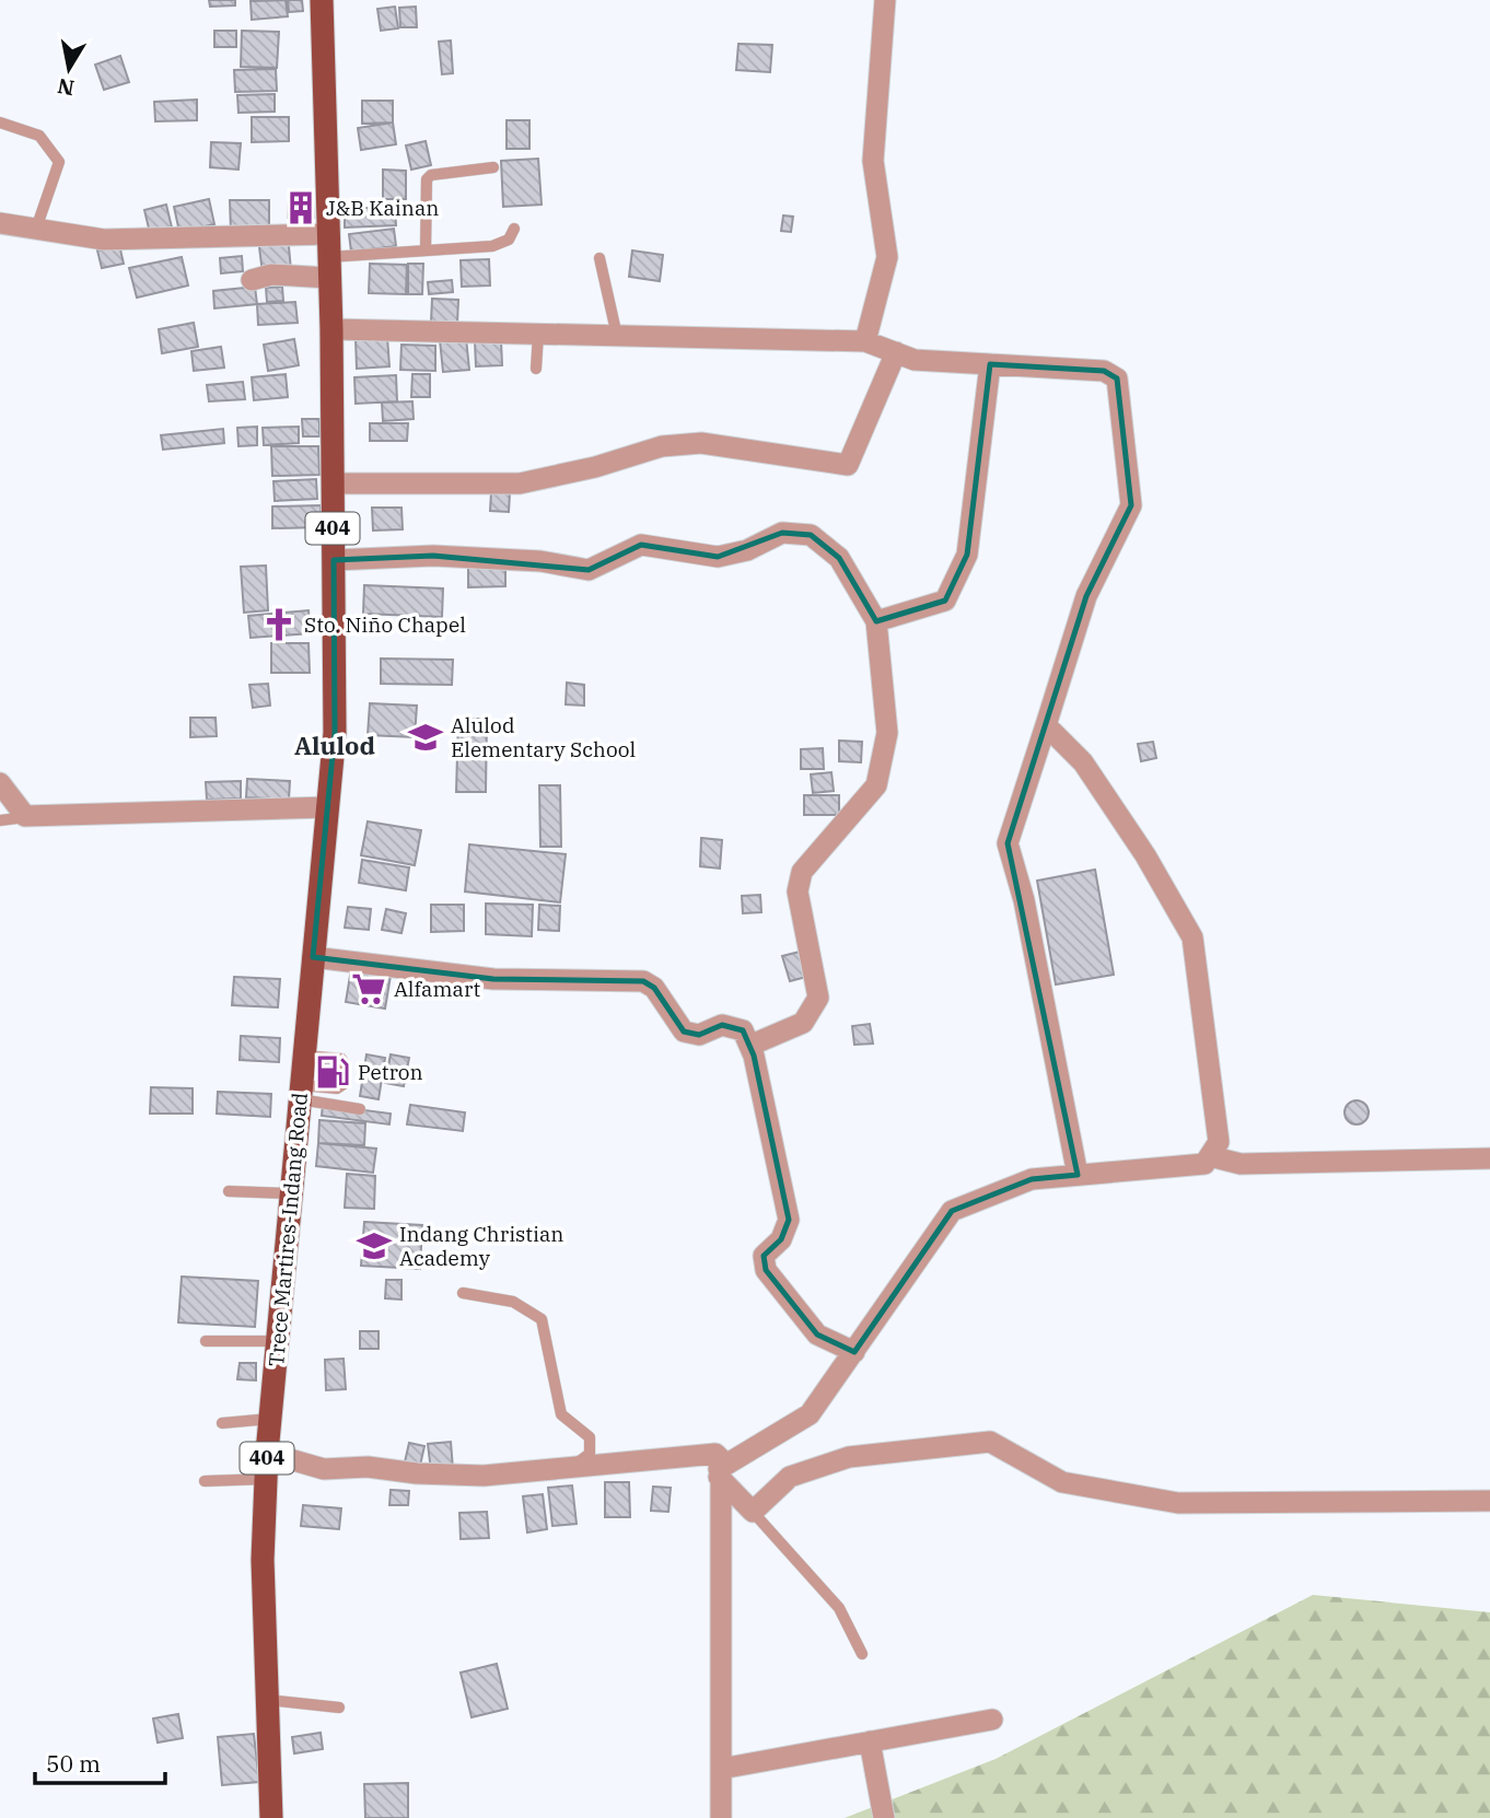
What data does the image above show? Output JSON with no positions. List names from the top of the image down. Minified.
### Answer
{"streets":{"main road":["404","Trece Martires-Indang Road"]},"districts":["Alulod"],"places":{"building":["J&B Kainan"],"church":["Sto. Niño Chapel"],"school or university":["Alulod Elementary School","Indang Christian Academy"],"supermarket":["Alfamart"],"fuel station":["Petron"]},"scale_bar":"50 m","north":"bottom"}
